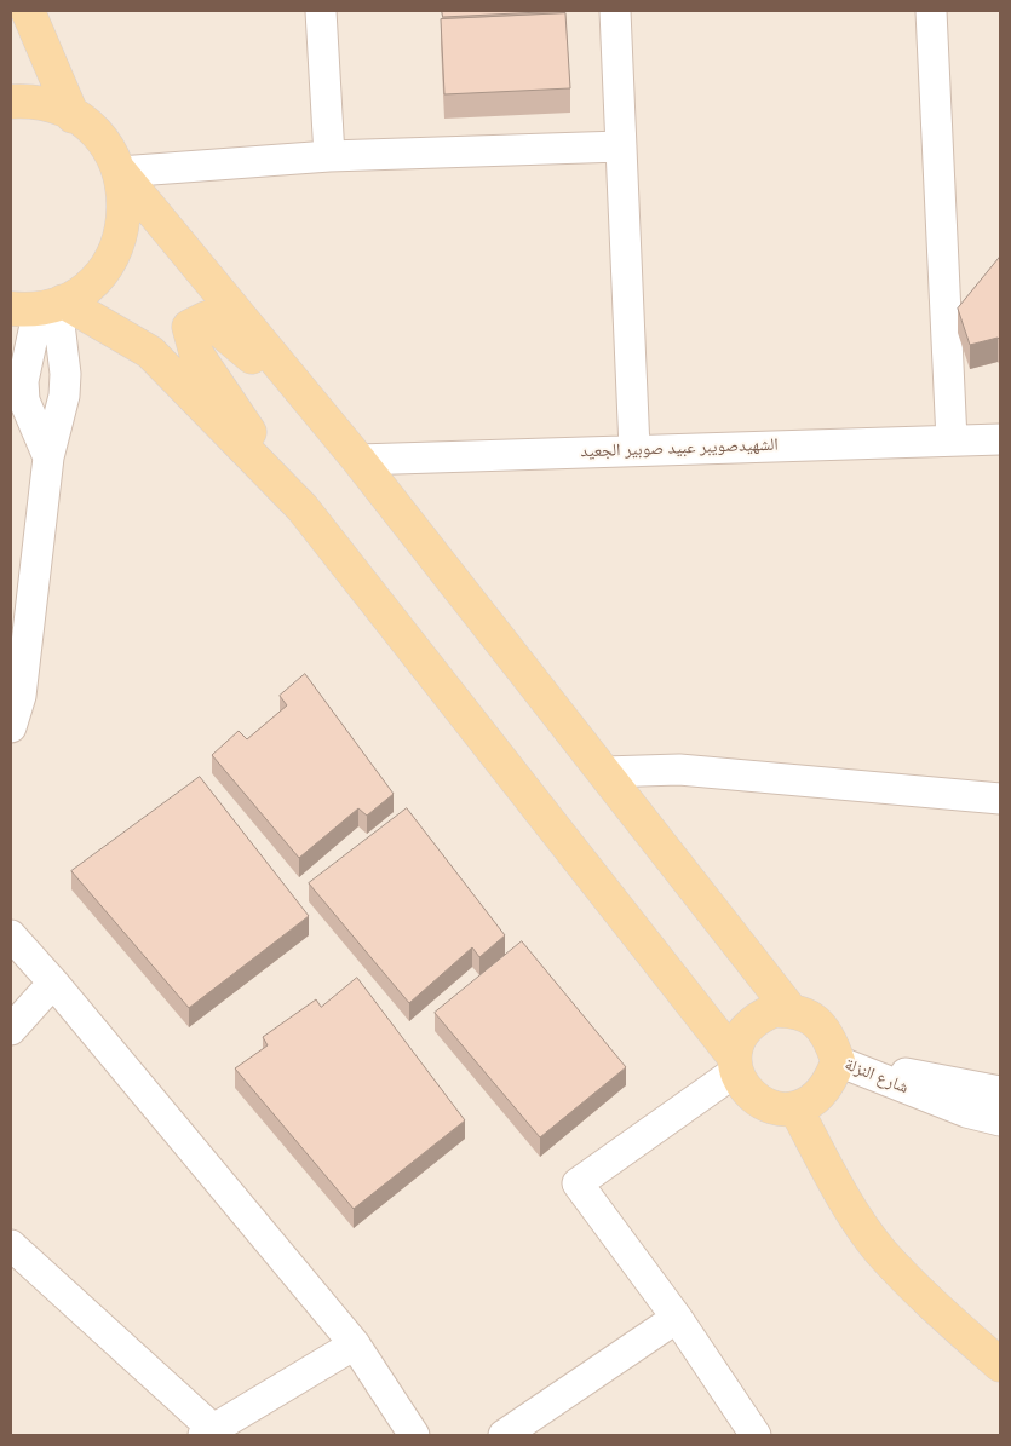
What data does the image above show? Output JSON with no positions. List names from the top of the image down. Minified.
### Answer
{"streets":{"street":["الشهيدصويبر عبيد صوبير الجعيد","شارع النزلة"]}}
